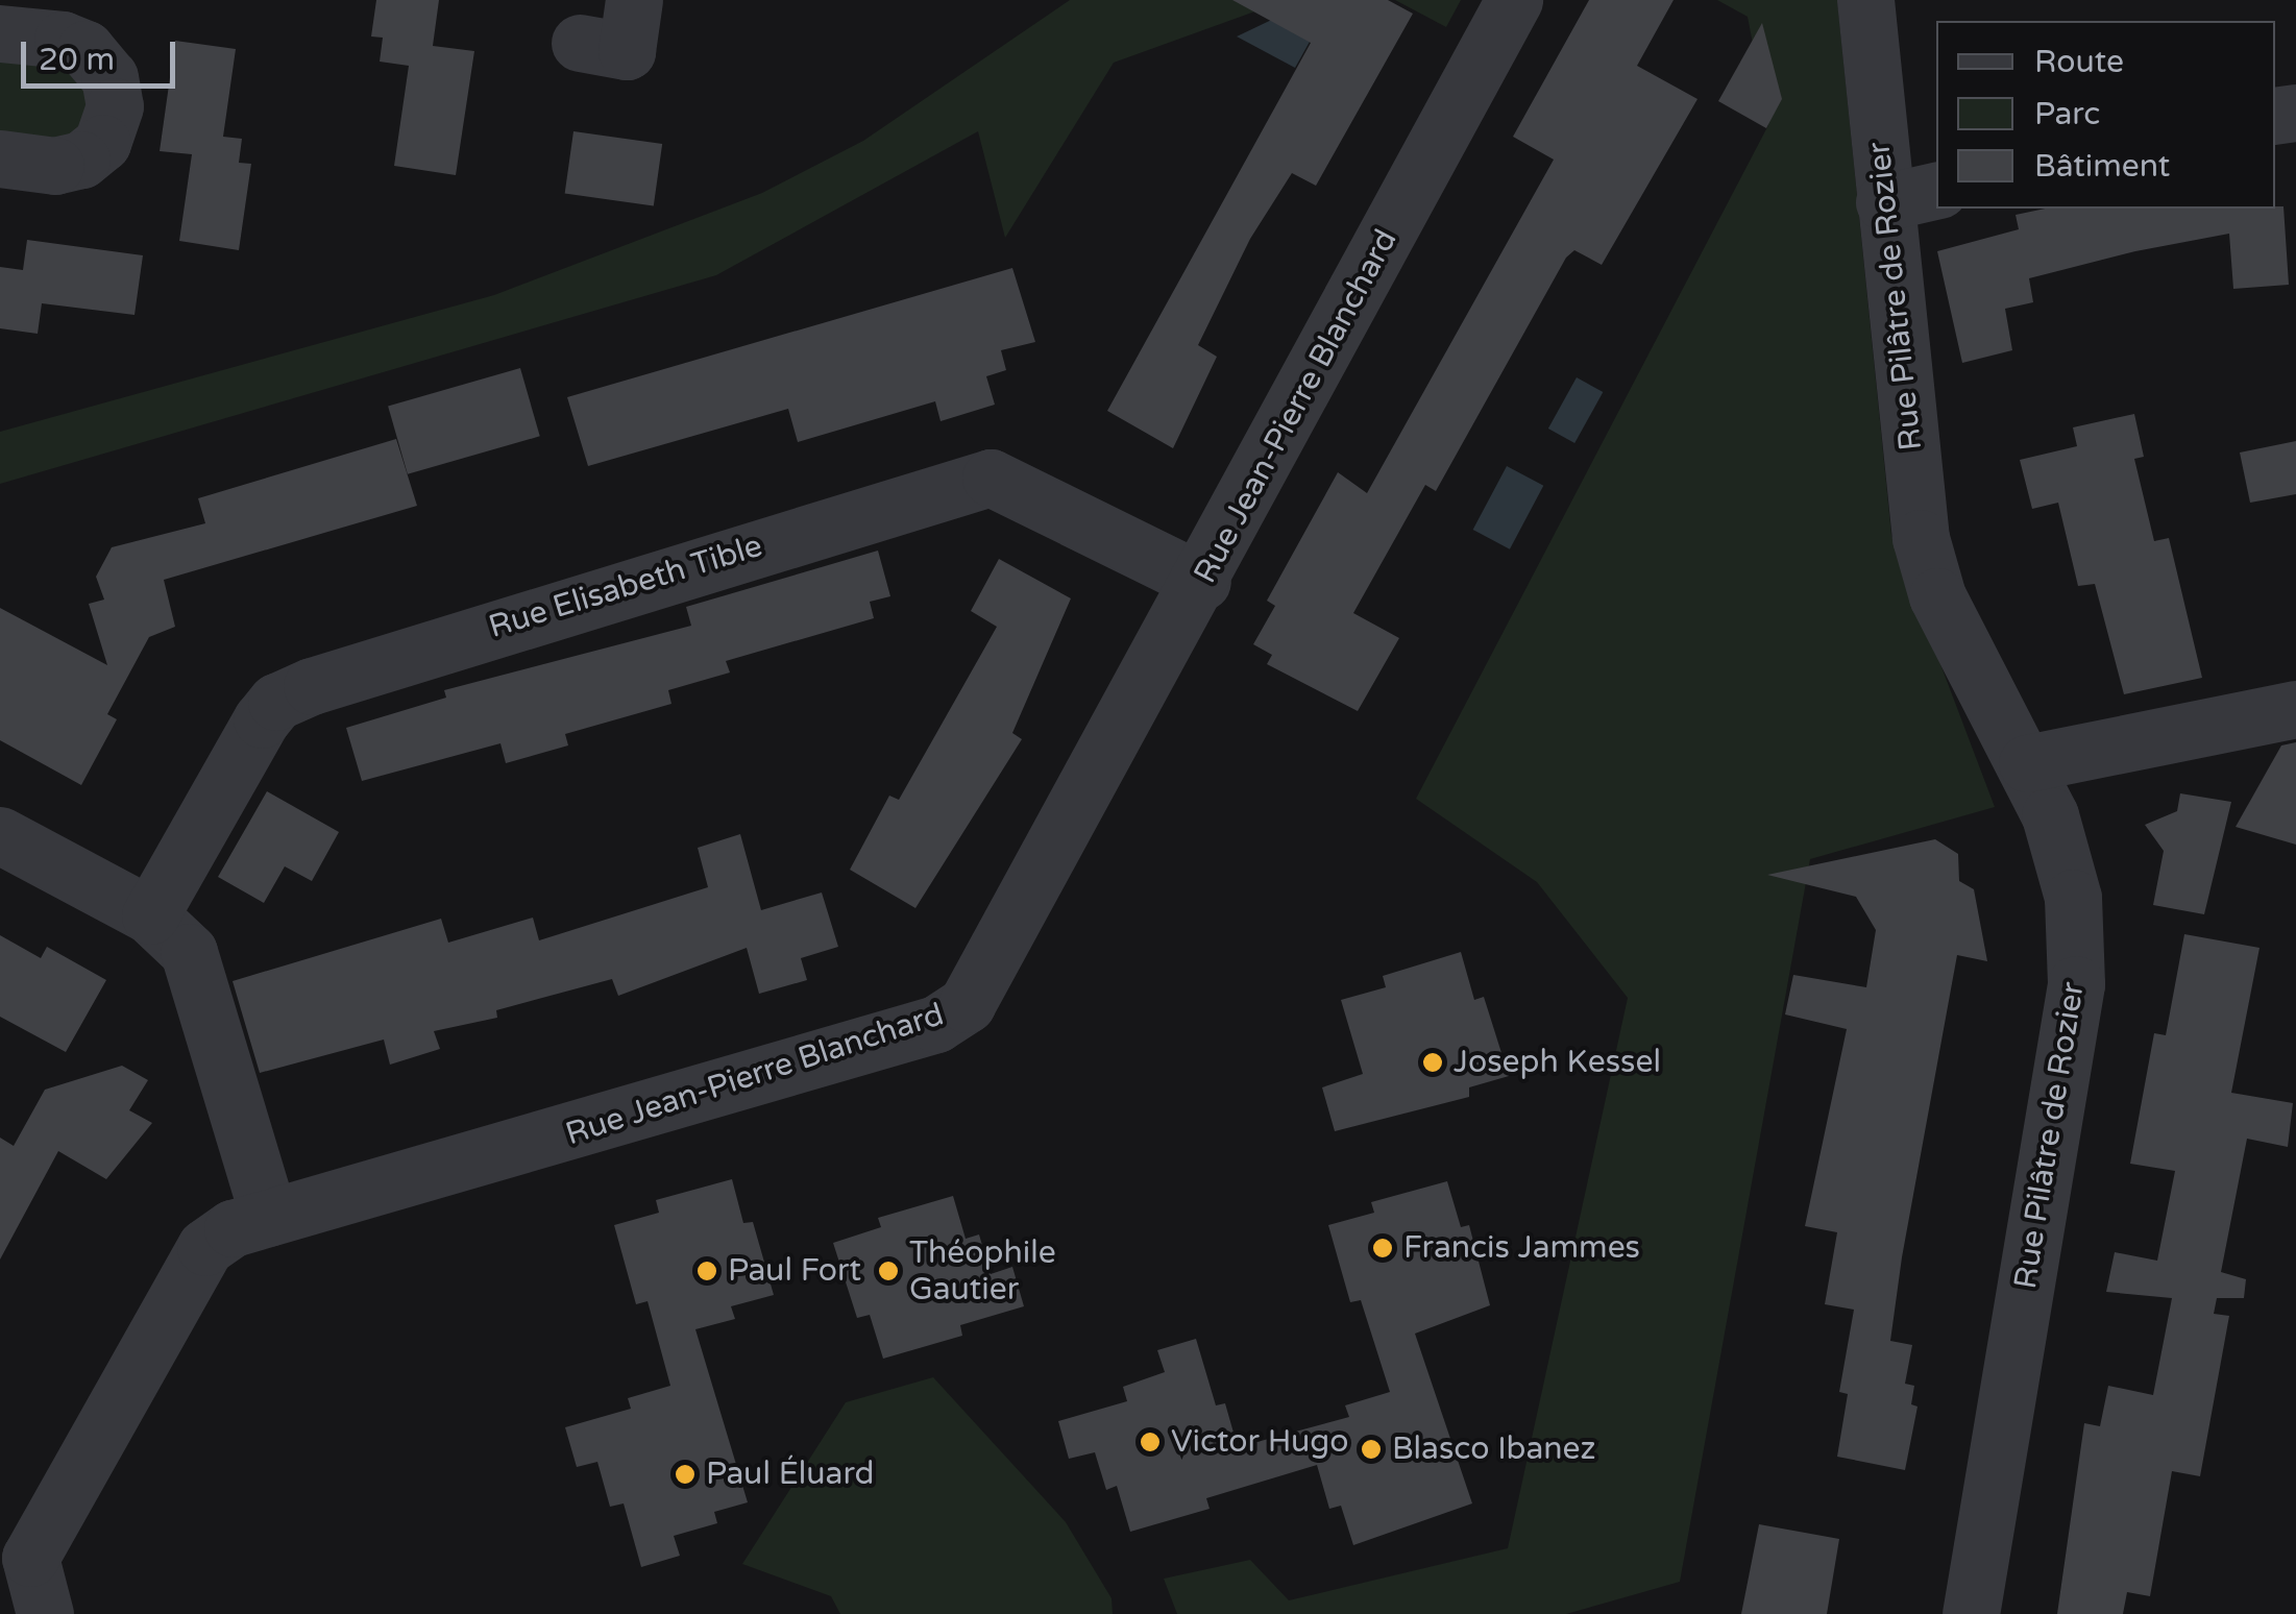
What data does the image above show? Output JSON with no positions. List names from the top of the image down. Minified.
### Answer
{"streets":{"street":["Rue Pilâtre de Rozier","Rue Jean-Pierre Blanchard","Rue Elisabeth Tible"]},"crossings":[["Rue Jean-Pierre Blanchard","Rue Elisabeth Tible"]],"places":["Joseph Kessel","Francis Jammes","Paul Fort","Théophile Gautier","Victor Hugo","Blasco Ibanez","Paul Éluard"],"legend":["Route","Parc","Bâtiment"],"scale_bar":"20 m"}
